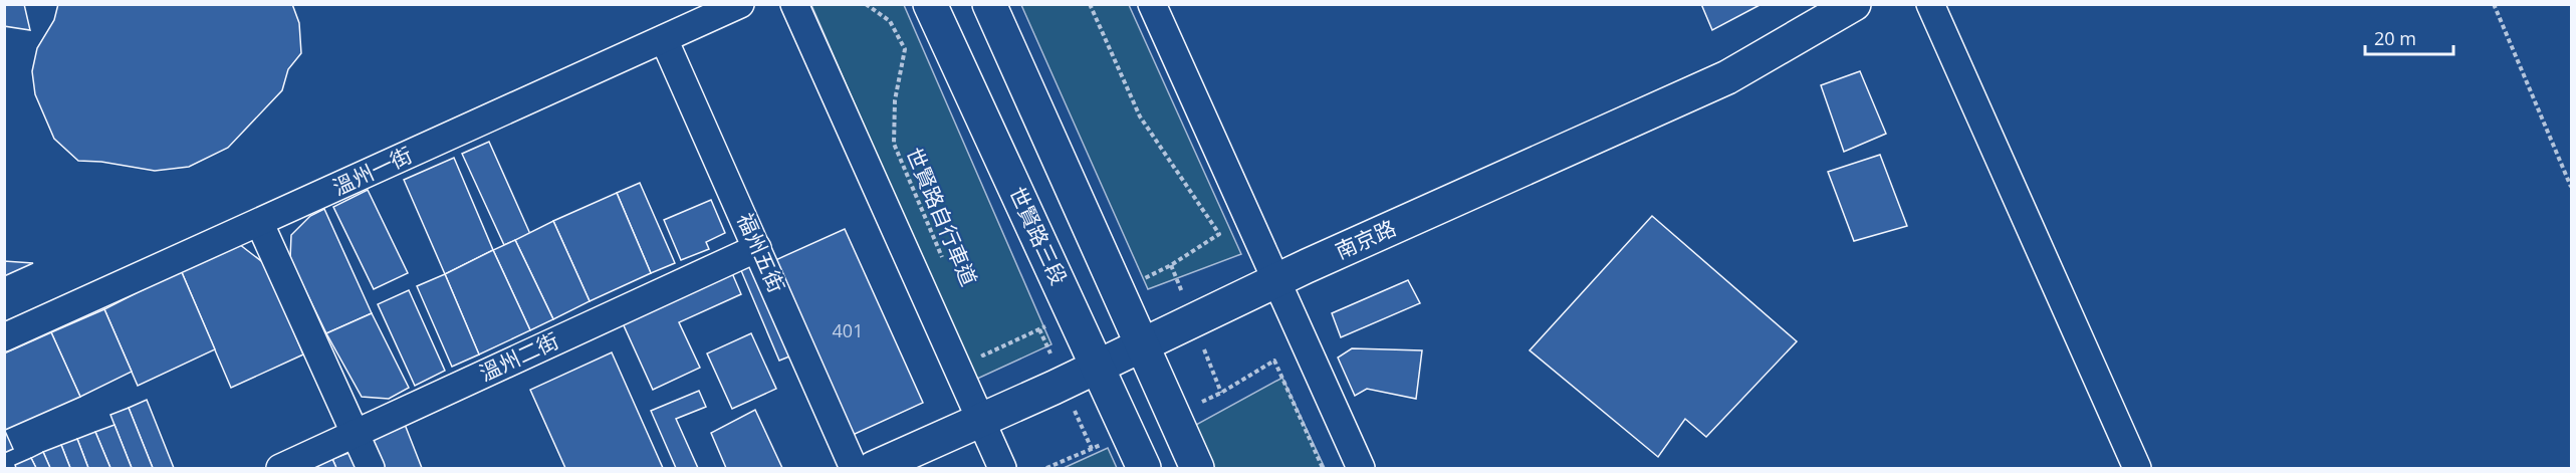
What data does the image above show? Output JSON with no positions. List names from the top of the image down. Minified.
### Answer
{"streets":{"street":["溫州一街","世賢路三段","南京路","福州五街","溫州二街"],"path":["世賢路自行車道"]},"crossings":[["溫州一街","福州五街"],["世賢路三段","南京路"],["福州五街","溫州二街"]],"house_numbers":["401"],"scale_bar":"20 m"}
